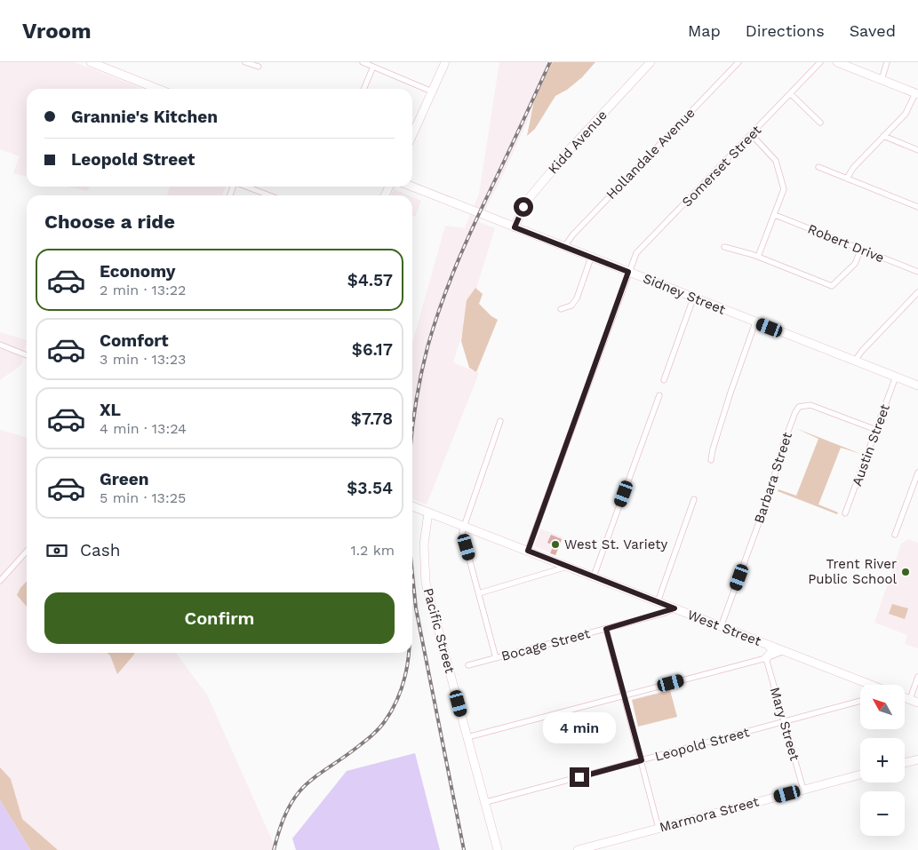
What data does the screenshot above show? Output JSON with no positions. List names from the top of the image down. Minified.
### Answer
{"streets":{"street":["Kidd Avenue","Hollandale Avenue","Somerset Street","Robert Drive","Sidney Street","Austin Street","Barbara Street","West Street","Pacific Street","Bocage Street","Mary Street","Leopold Street","Marmora Street"]},"crossings":[["Kidd Avenue","Sidney Street"],["Hollandale Avenue","Sidney Street"],["Somerset Street","Sidney Street"],["Somerset Street","West Street"],["Sidney Street","Austin Street"],["Austin Street","Barbara Street"],["Barbara Street","West Street"],["West Street","Pacific Street"],["West Street","Bocage Street"],["Pacific Street","Leopold Street"],["Mary Street","Leopold Street"],["Mary Street","Marmora Street"]],"places":["West St. Variety","Trent River Public School"],"north":"top left","page":{"header":"Vroom","nav":["Map","Directions","Saved"],"banner":["Grannie's Kitchen","Leopold Street"],"heading":"Choose a ride","list":[{"name":"Economy","note":"2 min · 13:22","value":"$4.57"},{"name":"Comfort","note":"3 min · 13:23","value":"$6.17"},{"name":"XL","note":"4 min · 13:24","value":"$7.78"},{"name":"Green","note":"5 min · 13:25","value":"$3.54"}],"pay":["Cash","1.2 km"],"buttons":"Confirm","map_buttons":["+","−"],"bubble":"4 min"}}
